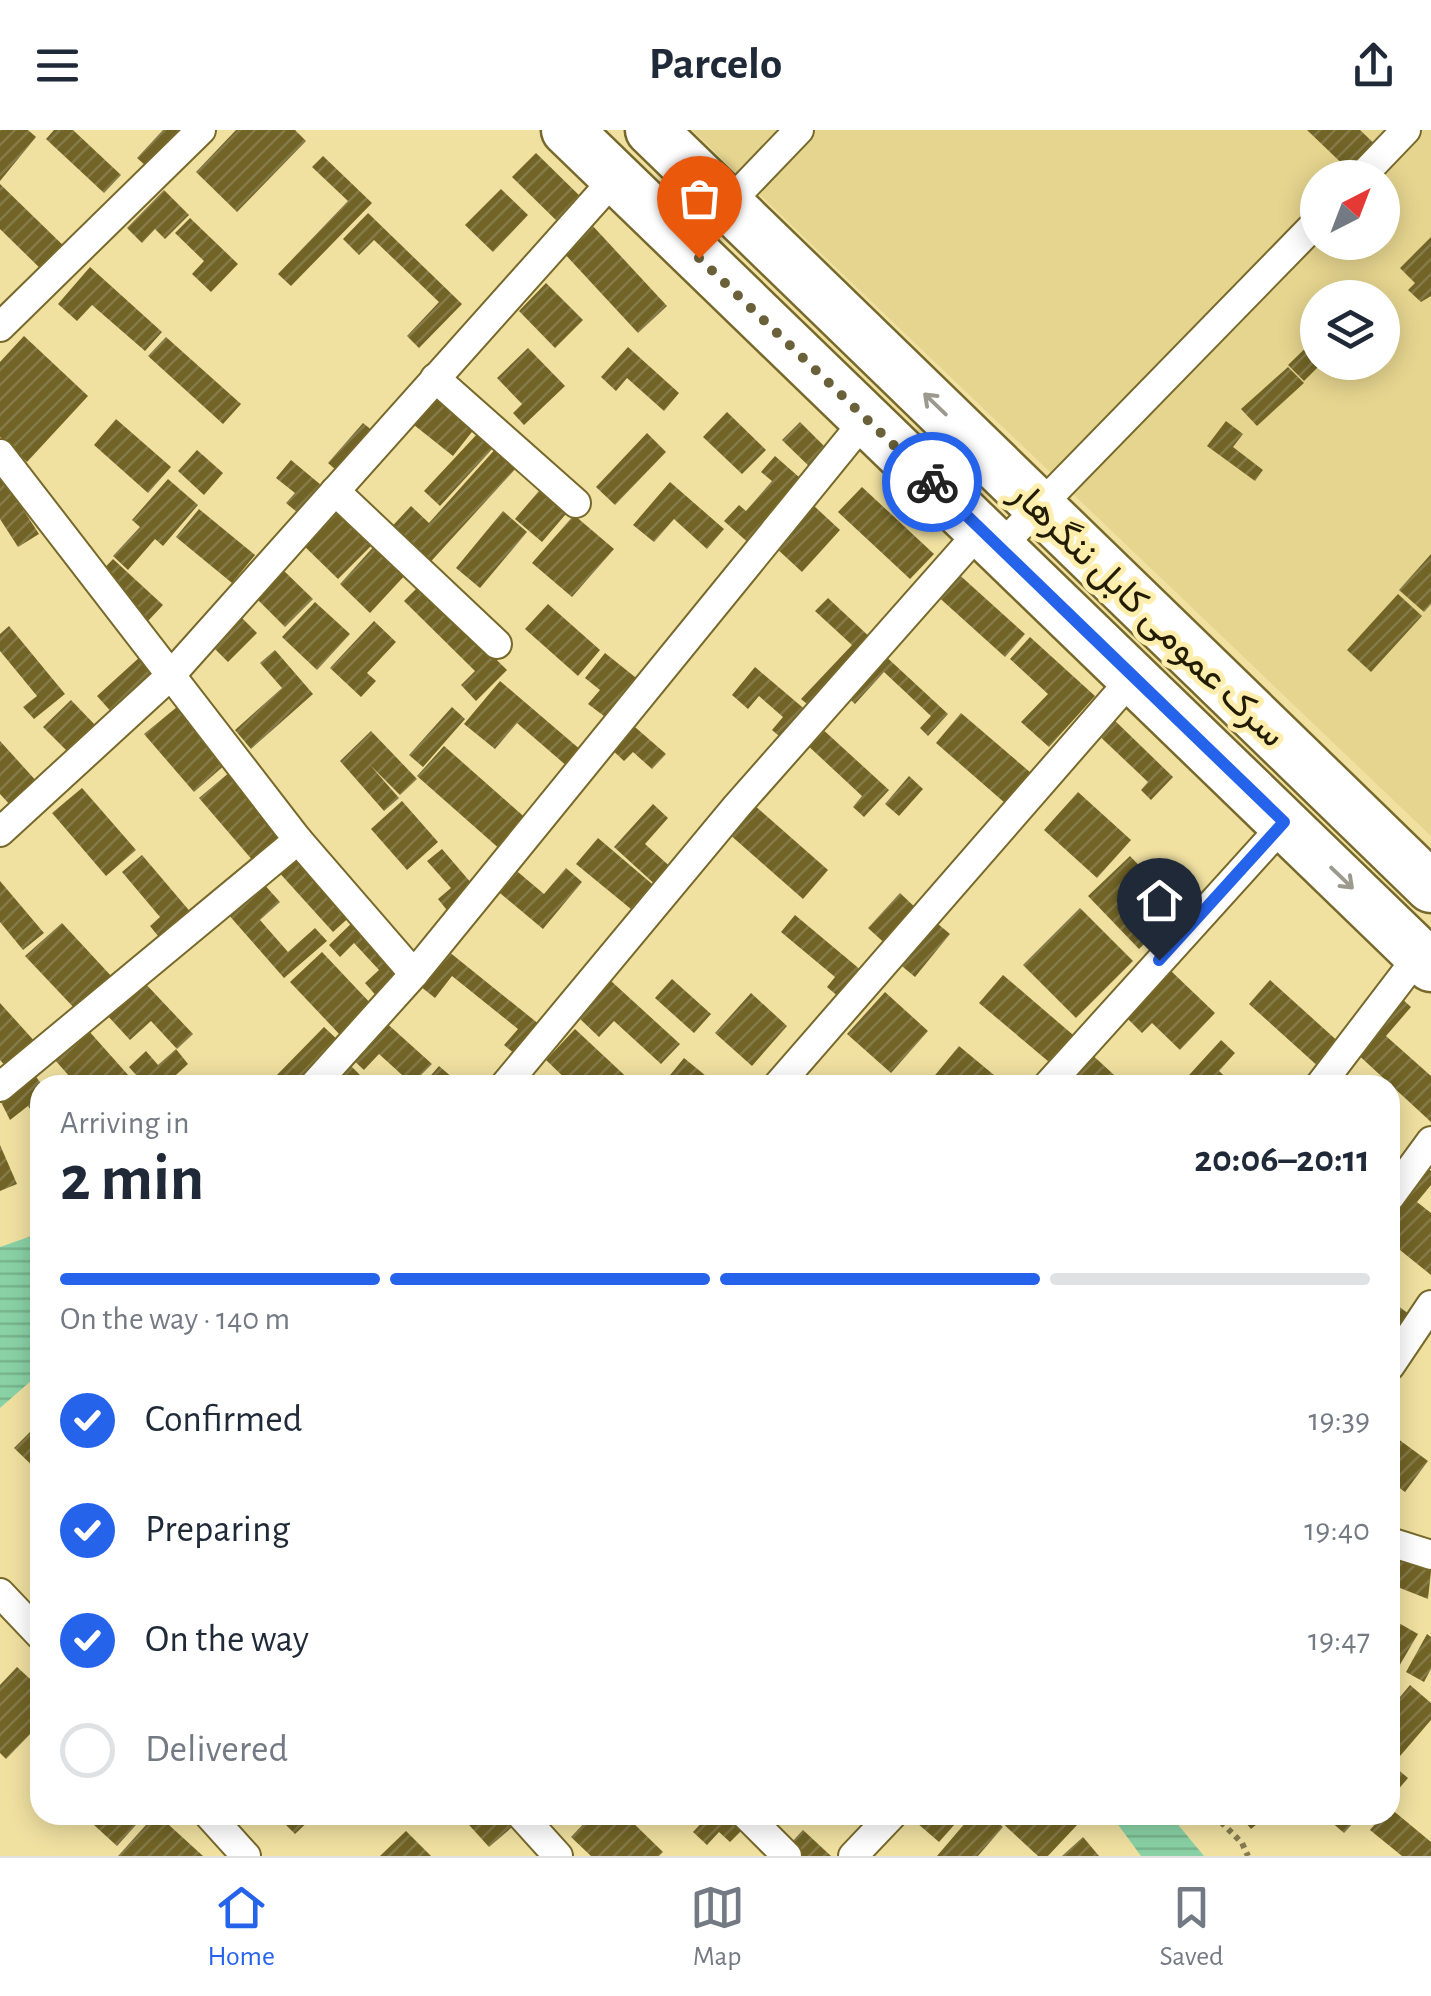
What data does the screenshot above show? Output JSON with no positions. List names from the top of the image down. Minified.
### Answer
{"streets":{"highway":["سرک عمومی کابل ننگرهار"]},"north":"top right","page":{"header":"Parcelo","heading":["2 min","Arriving in","20:06–20:11"],"bar":"On the way · 140 m","list":[["Confirmed","19:39"],["Preparing","19:40"],["On the way","19:47"],"Delivered"],"tabs":["Home","Map","Saved"]}}
